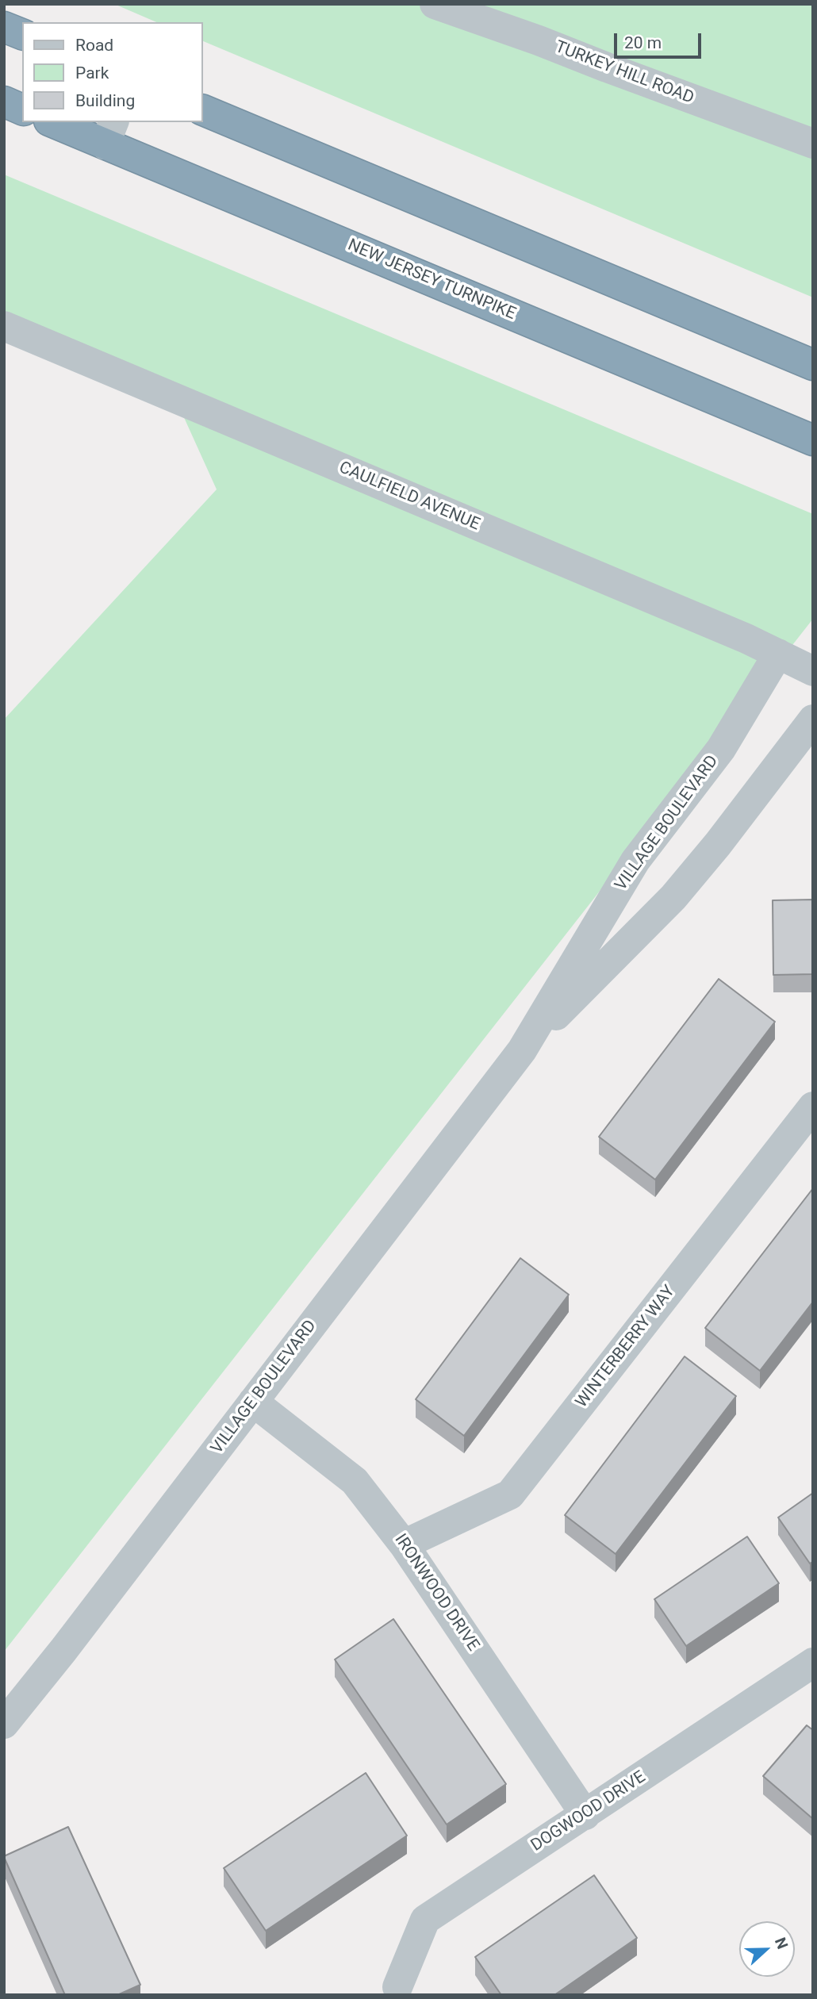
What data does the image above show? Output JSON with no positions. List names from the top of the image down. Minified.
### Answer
{"streets":{"highway":["NEW JERSEY TURNPIKE"],"street":["TURKEY HILL ROAD","CAULFIELD AVENUE","VILLAGE BOULEVARD","WINTERBERRY WAY","IRONWOOD DRIVE","DOGWOOD DRIVE"]},"crossings":[["CAULFIELD AVENUE","VILLAGE BOULEVARD"],["VILLAGE BOULEVARD","IRONWOOD DRIVE"],["WINTERBERRY WAY","IRONWOOD DRIVE"],["IRONWOOD DRIVE","DOGWOOD DRIVE"]],"legend":["Road","Park","Building"],"scale_bar":"20 m","north":"right"}
